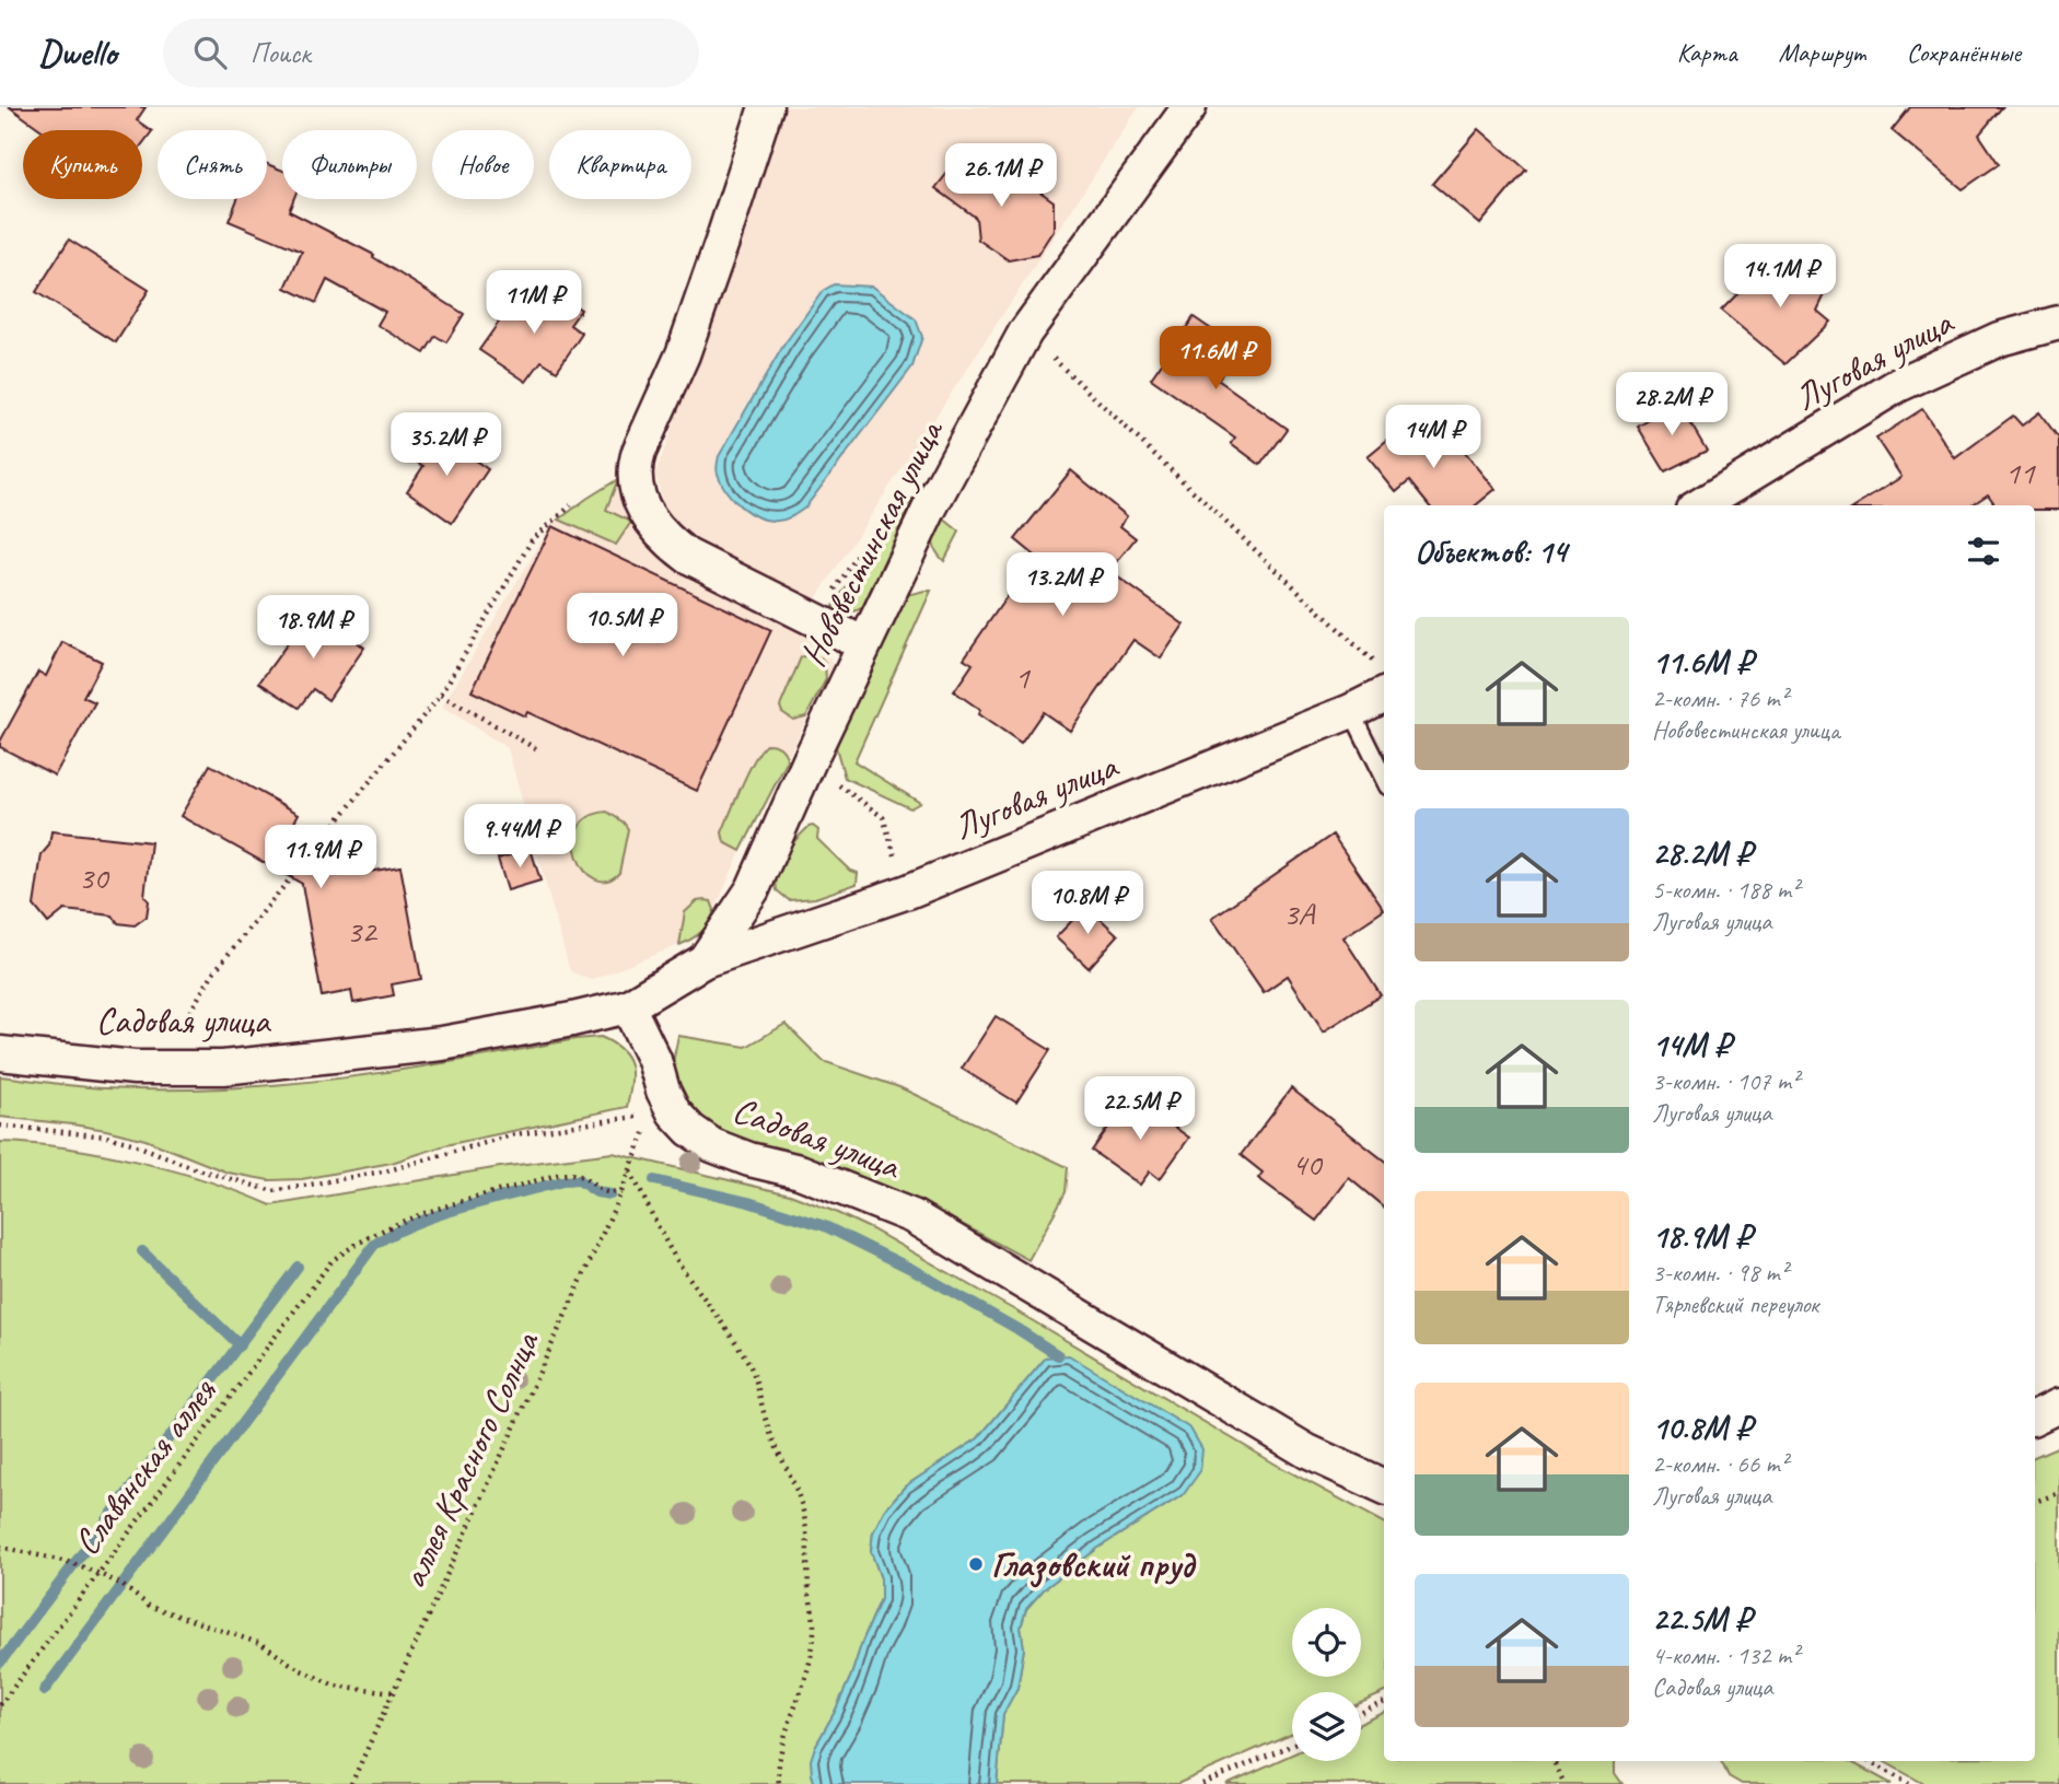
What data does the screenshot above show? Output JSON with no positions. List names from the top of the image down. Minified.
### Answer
{"streets":{"street":["Луговая улица","Нововестинская улица","Садовая улица"],"path":["аллея Красного Солнца","Славянская аллея"]},"crossings":[["Луговая улица","Нововестинская улица"],["Нововестинская улица","Садовая улица"],["аллея Красного Солнца","Славянская аллея"]],"places":["Глазовский пруд"],"house_numbers":["11","1","30","3А","32","40"],"page":{"header":"Dwello","search":"Поиск","nav":["Карта","Маршрут","Сохранённые"],"chip":["Купить","Снять","Фильтры","Новое","Квартира"],"price":["26.1M ₽","14.1M ₽","11M ₽","11.6M ₽","28.2M ₽","14M ₽","35.2M ₽","13.2M ₽","10.5M ₽","18.9M ₽","9.44M ₽","11.9M ₽","10.8M ₽","22.5M ₽"],"heading":"Объектов: 14","list":[{"name":"11.6M ₽","note":"2-комн. · 76 m² · Нововестинская улица"},{"name":"28.2M ₽","note":"5-комн. · 188 m² · Луговая улица"},{"name":"14M ₽","note":"3-комн. · 107 m² · Луговая улица"},{"name":"18.9M ₽","note":"3-комн. · 98 m² · Тярлевский переулок"},{"name":"10.8M ₽","note":"2-комн. · 66 m² · Луговая улица"},{"name":"22.5M ₽","note":"4-комн. · 132 m² · Садовая улица"}]}}
